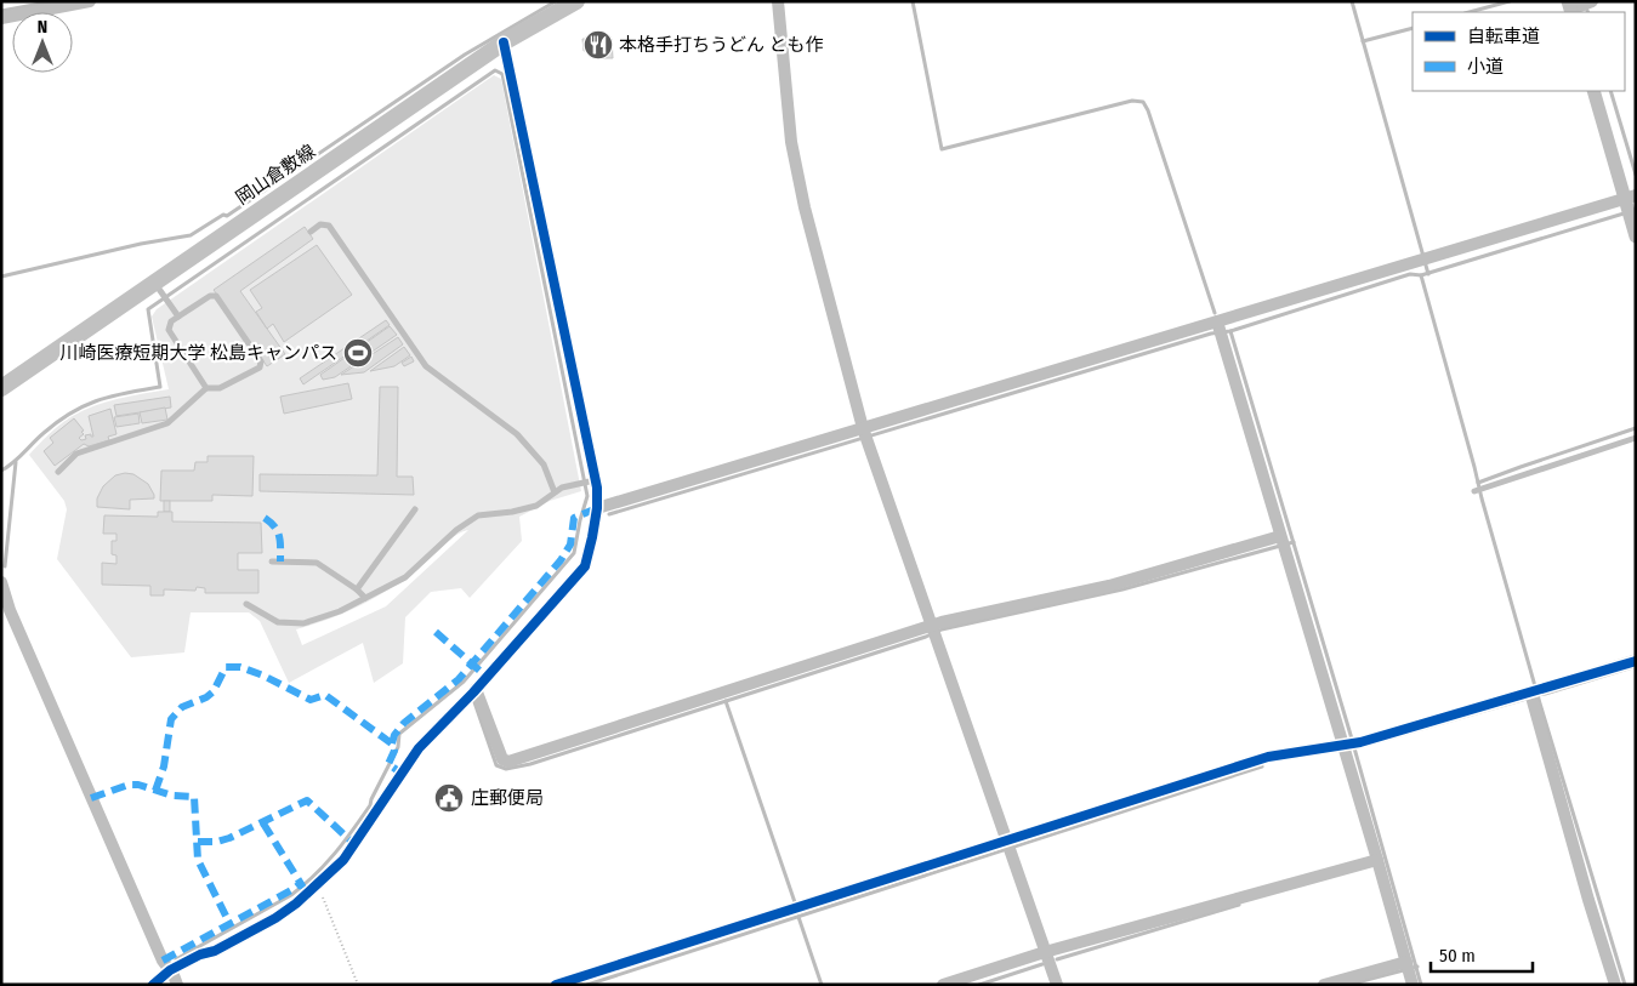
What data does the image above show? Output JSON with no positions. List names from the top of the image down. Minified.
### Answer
{"streets":{"main road":["岡山倉敷線"]},"places":{"restaurant":["本格手打ちうどん とも作"],"sports":["川崎医療短期大学 松島キャンパス"],"public building":["庄郵便局"]},"legend":["自転車道","小道"],"scale_bar":"50 m","north":"top"}
